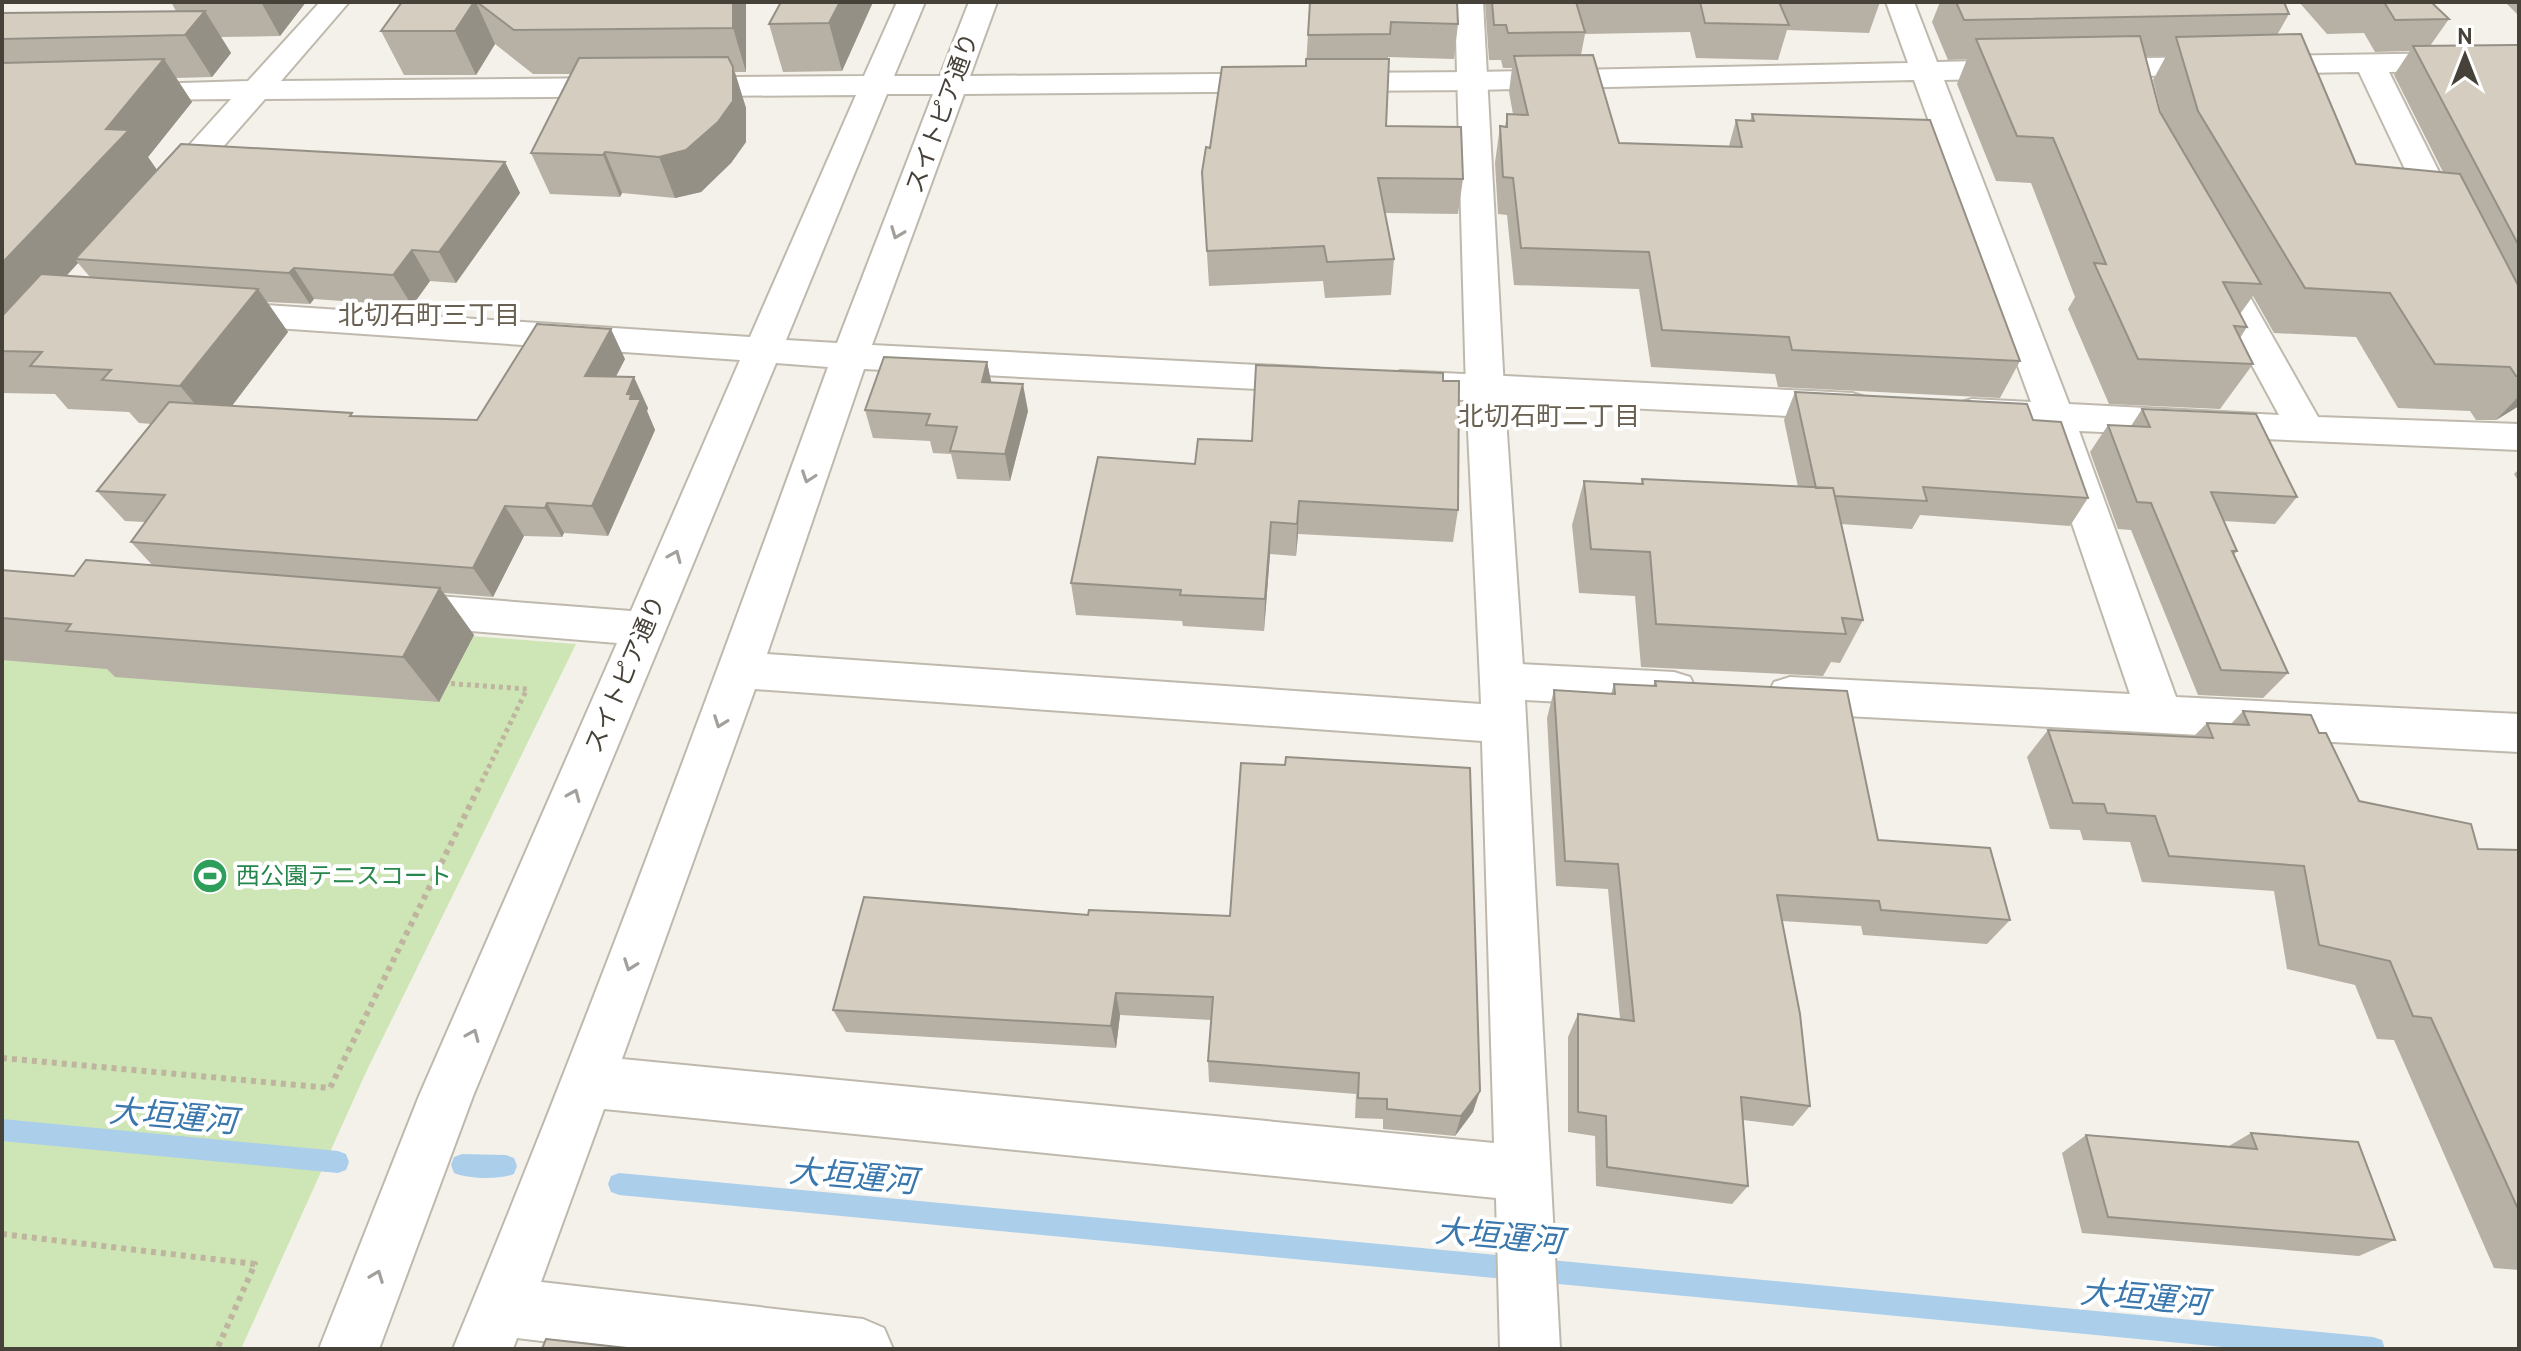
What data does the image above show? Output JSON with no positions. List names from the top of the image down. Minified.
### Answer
{"streets":{"street":["スイトピア通り"]},"districts":["北切石町三丁目","北切石町二丁目"],"water":["大垣運河"],"places":{"sports":["西公園テニスコート"]},"north":"top"}
